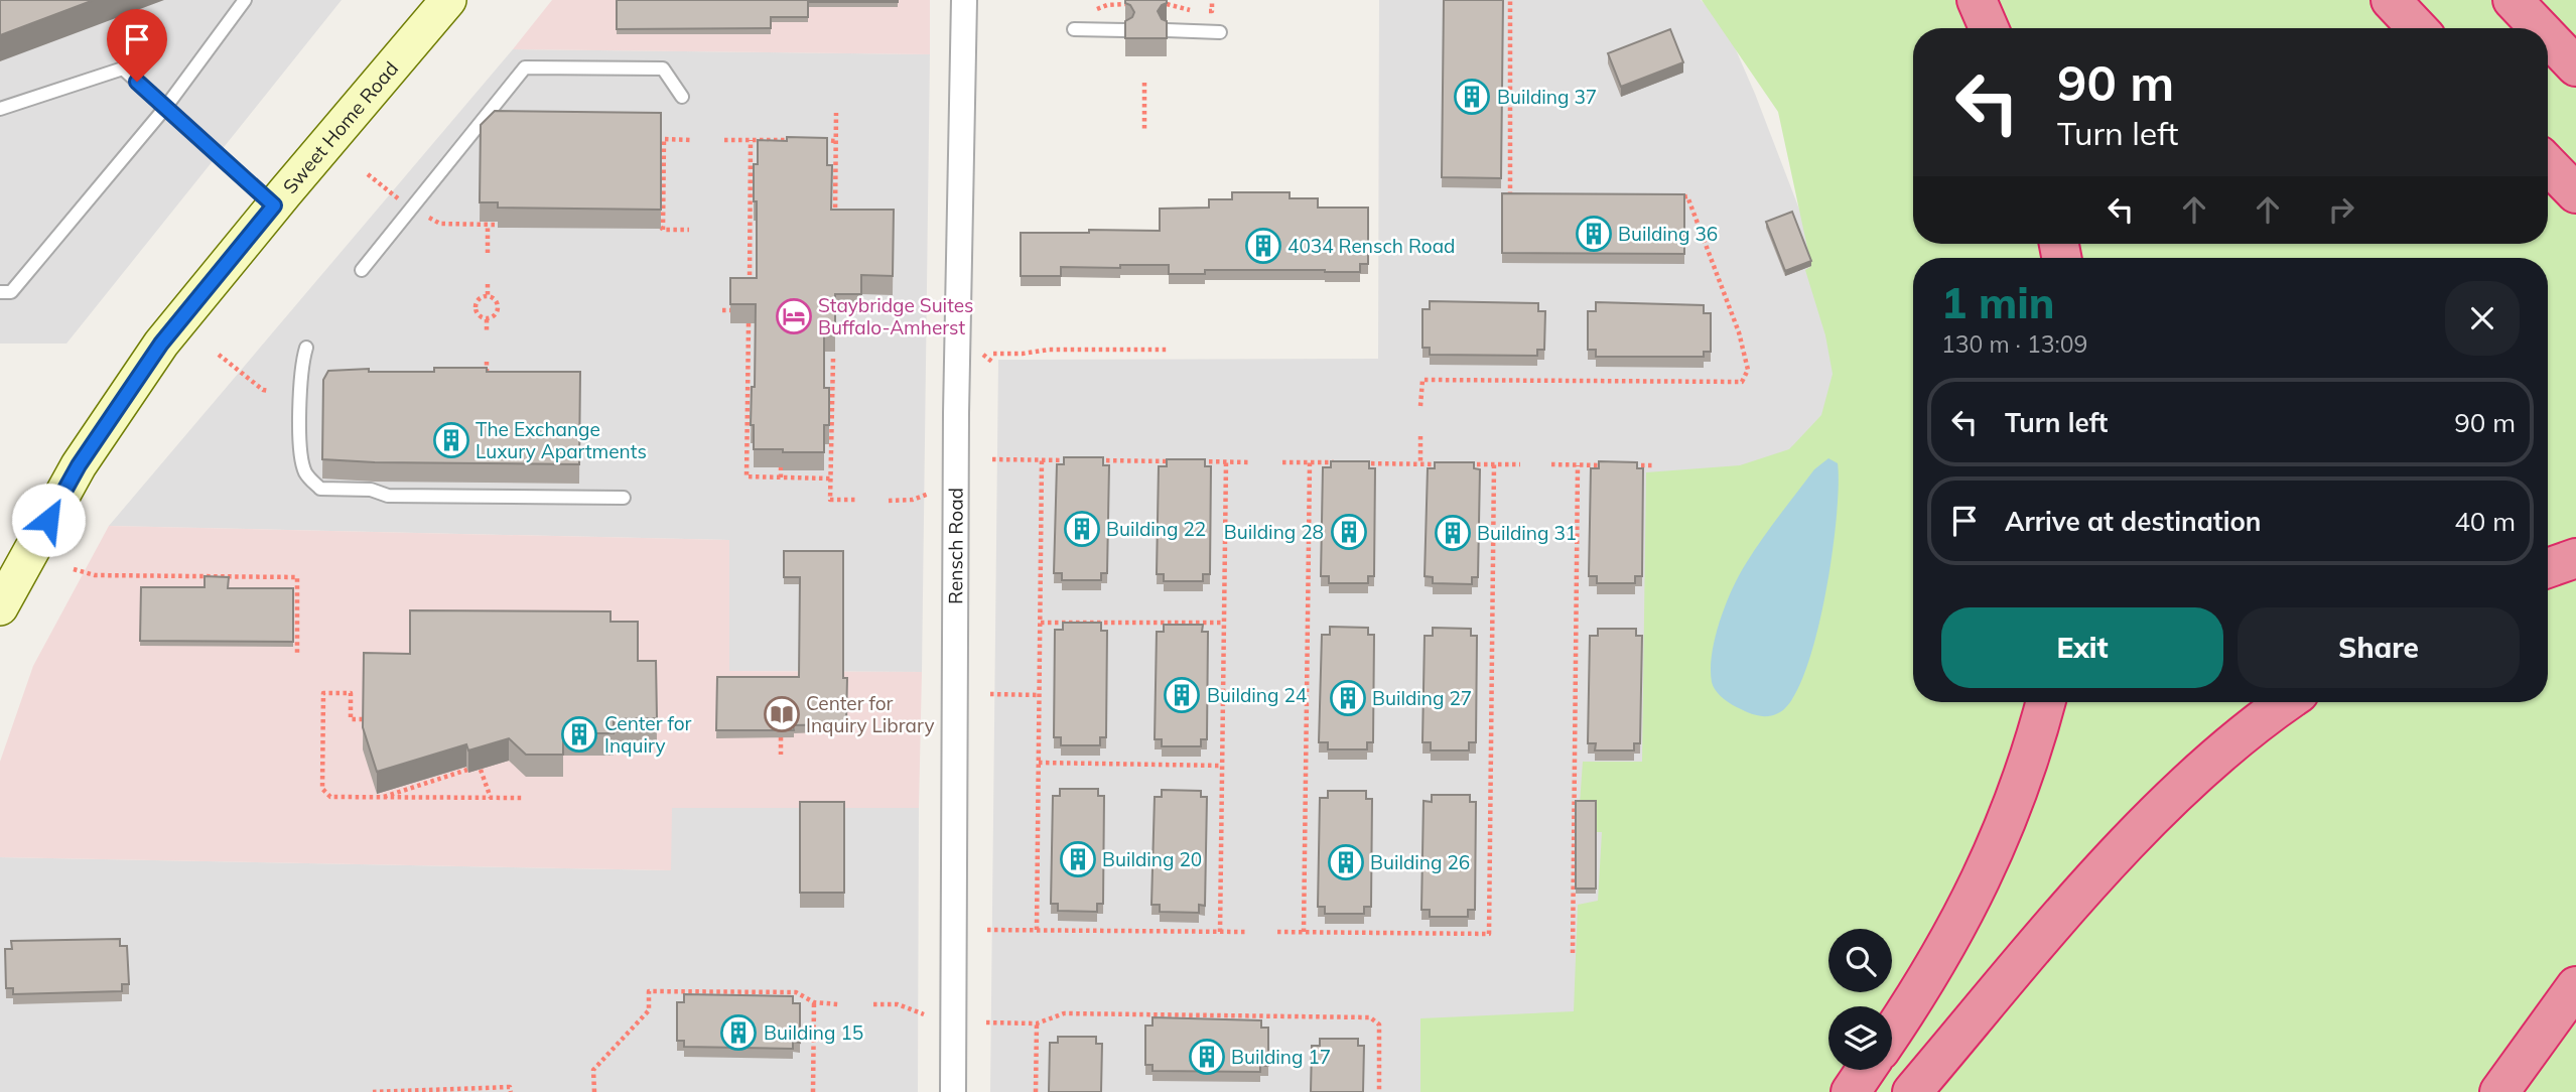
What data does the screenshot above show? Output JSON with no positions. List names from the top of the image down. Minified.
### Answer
{"streets":{"main road":["Sweet Home Road"],"street":["Rensch Road"]},"places":{"building":["Building 37","Building 36","4034 Rensch Road","The Exchange Luxury Apartments","Building 22","Building 28","Building 31","Building 24","Building 27","Center for Inquiry","Building 20","Building 26","Building 15","Building 17"],"hotel":["Staybridge Suites Buffalo-Amherst"],"library":["Center for Inquiry Library"]},"page":{"turn":["90 m","Turn left"],"heading":["1 min","130 m · 13:09"],"list":[{"name":"Turn left","value":"90 m"},{"name":"Arrive at destination","value":"40 m"}],"buttons":["Exit","Share"]}}
